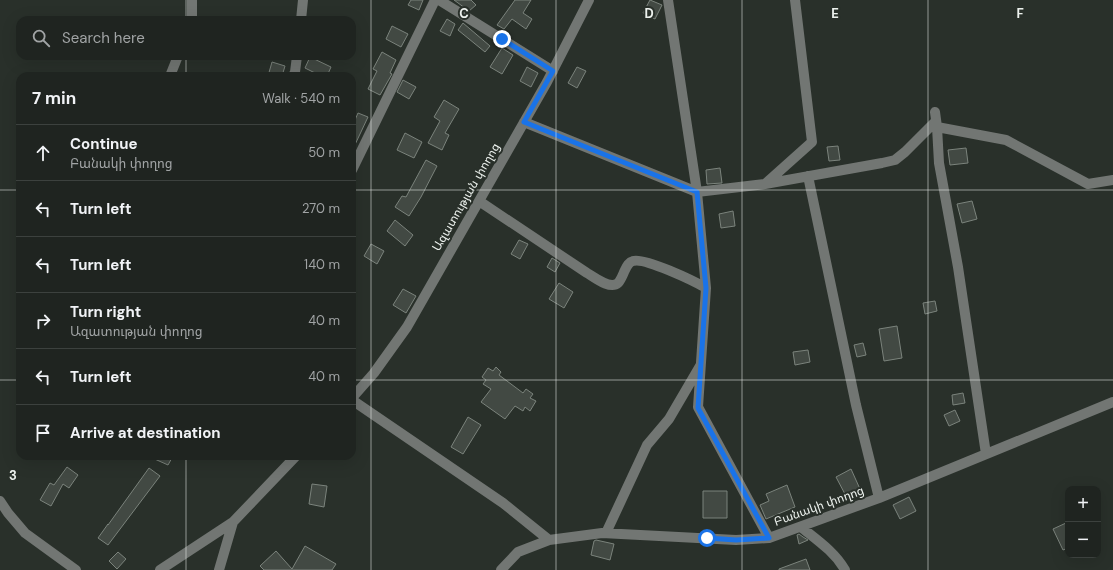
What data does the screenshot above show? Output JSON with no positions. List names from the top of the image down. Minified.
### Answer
{"streets":{"street":["Ազատության փողոց","Բանակի փողոց"]},"page":{"search":"Search here","heading":["7 min","Walk · 540 m"],"list":[["Continue","Բանակի փողոց","50 m"],["Turn left","270 m"],["Turn left","140 m"],["Turn right","Ազատության փողոց","40 m"],["Turn left","40 m"],"Arrive at destination"],"map_buttons":["+","−"]},"grid":{"columns":["C","D","E","F"],"rows":["3"]}}
